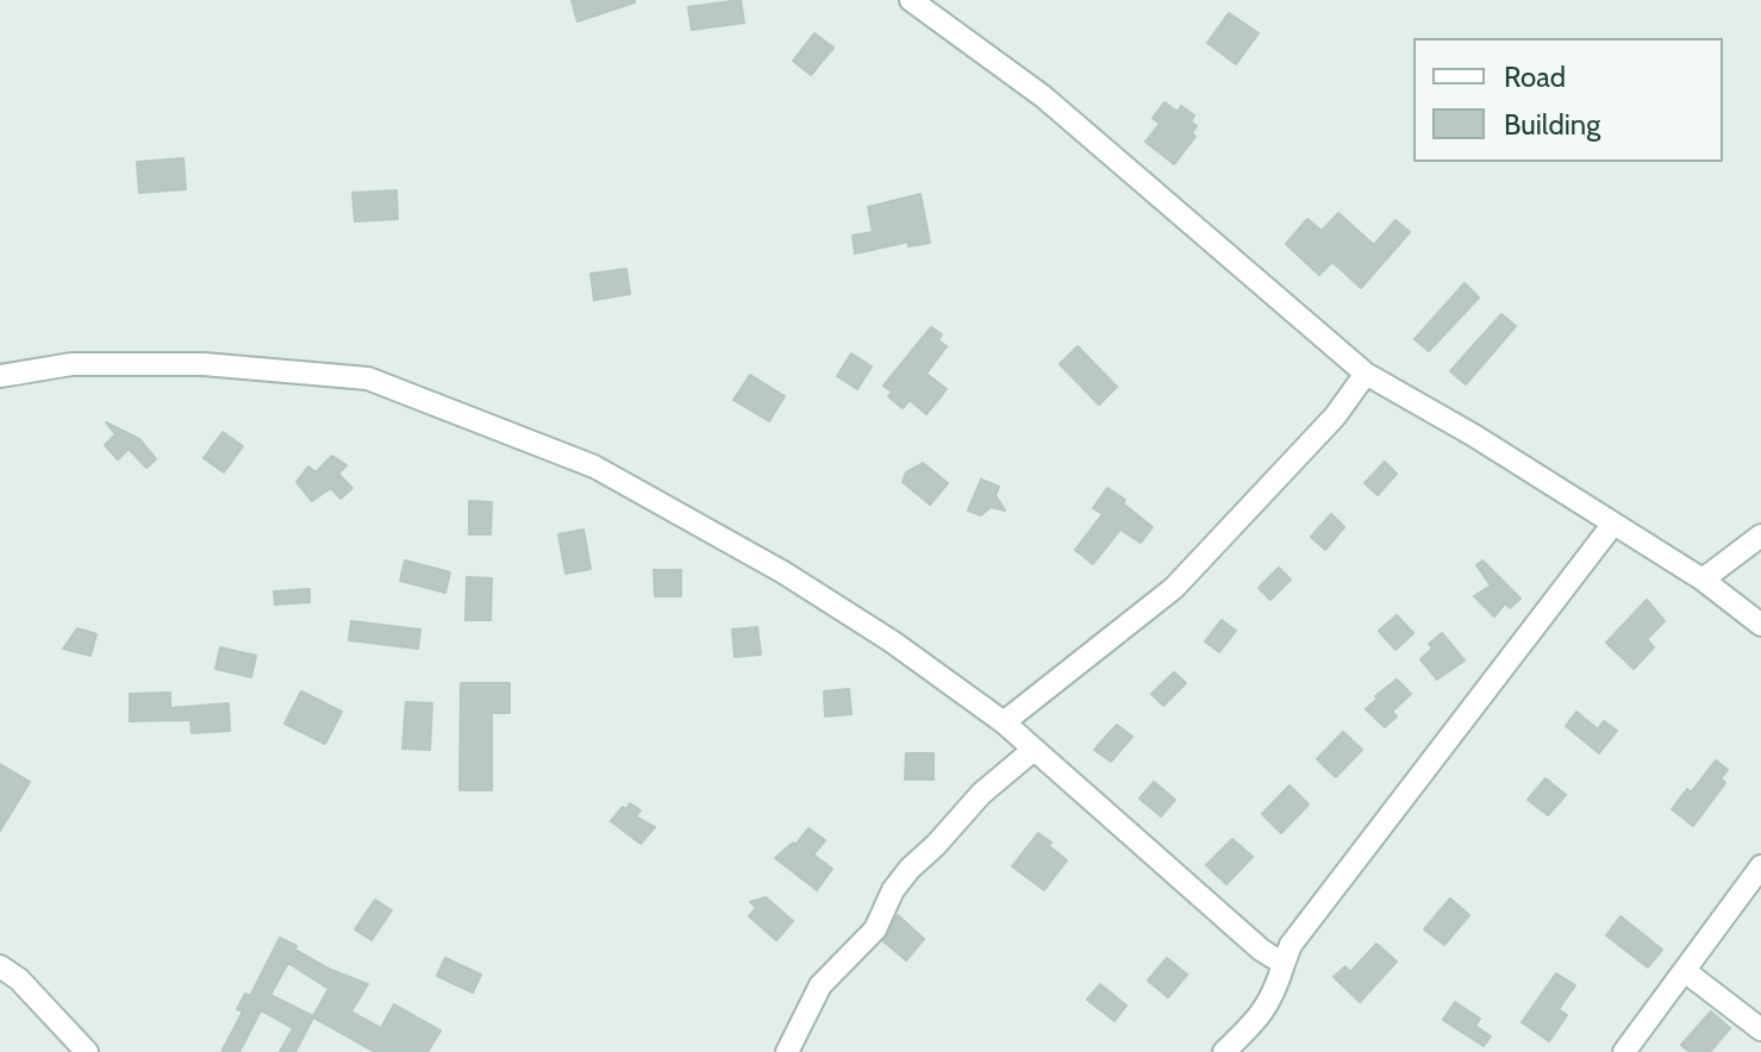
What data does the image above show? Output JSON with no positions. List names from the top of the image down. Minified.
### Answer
{"legend":["Road","Building"]}
